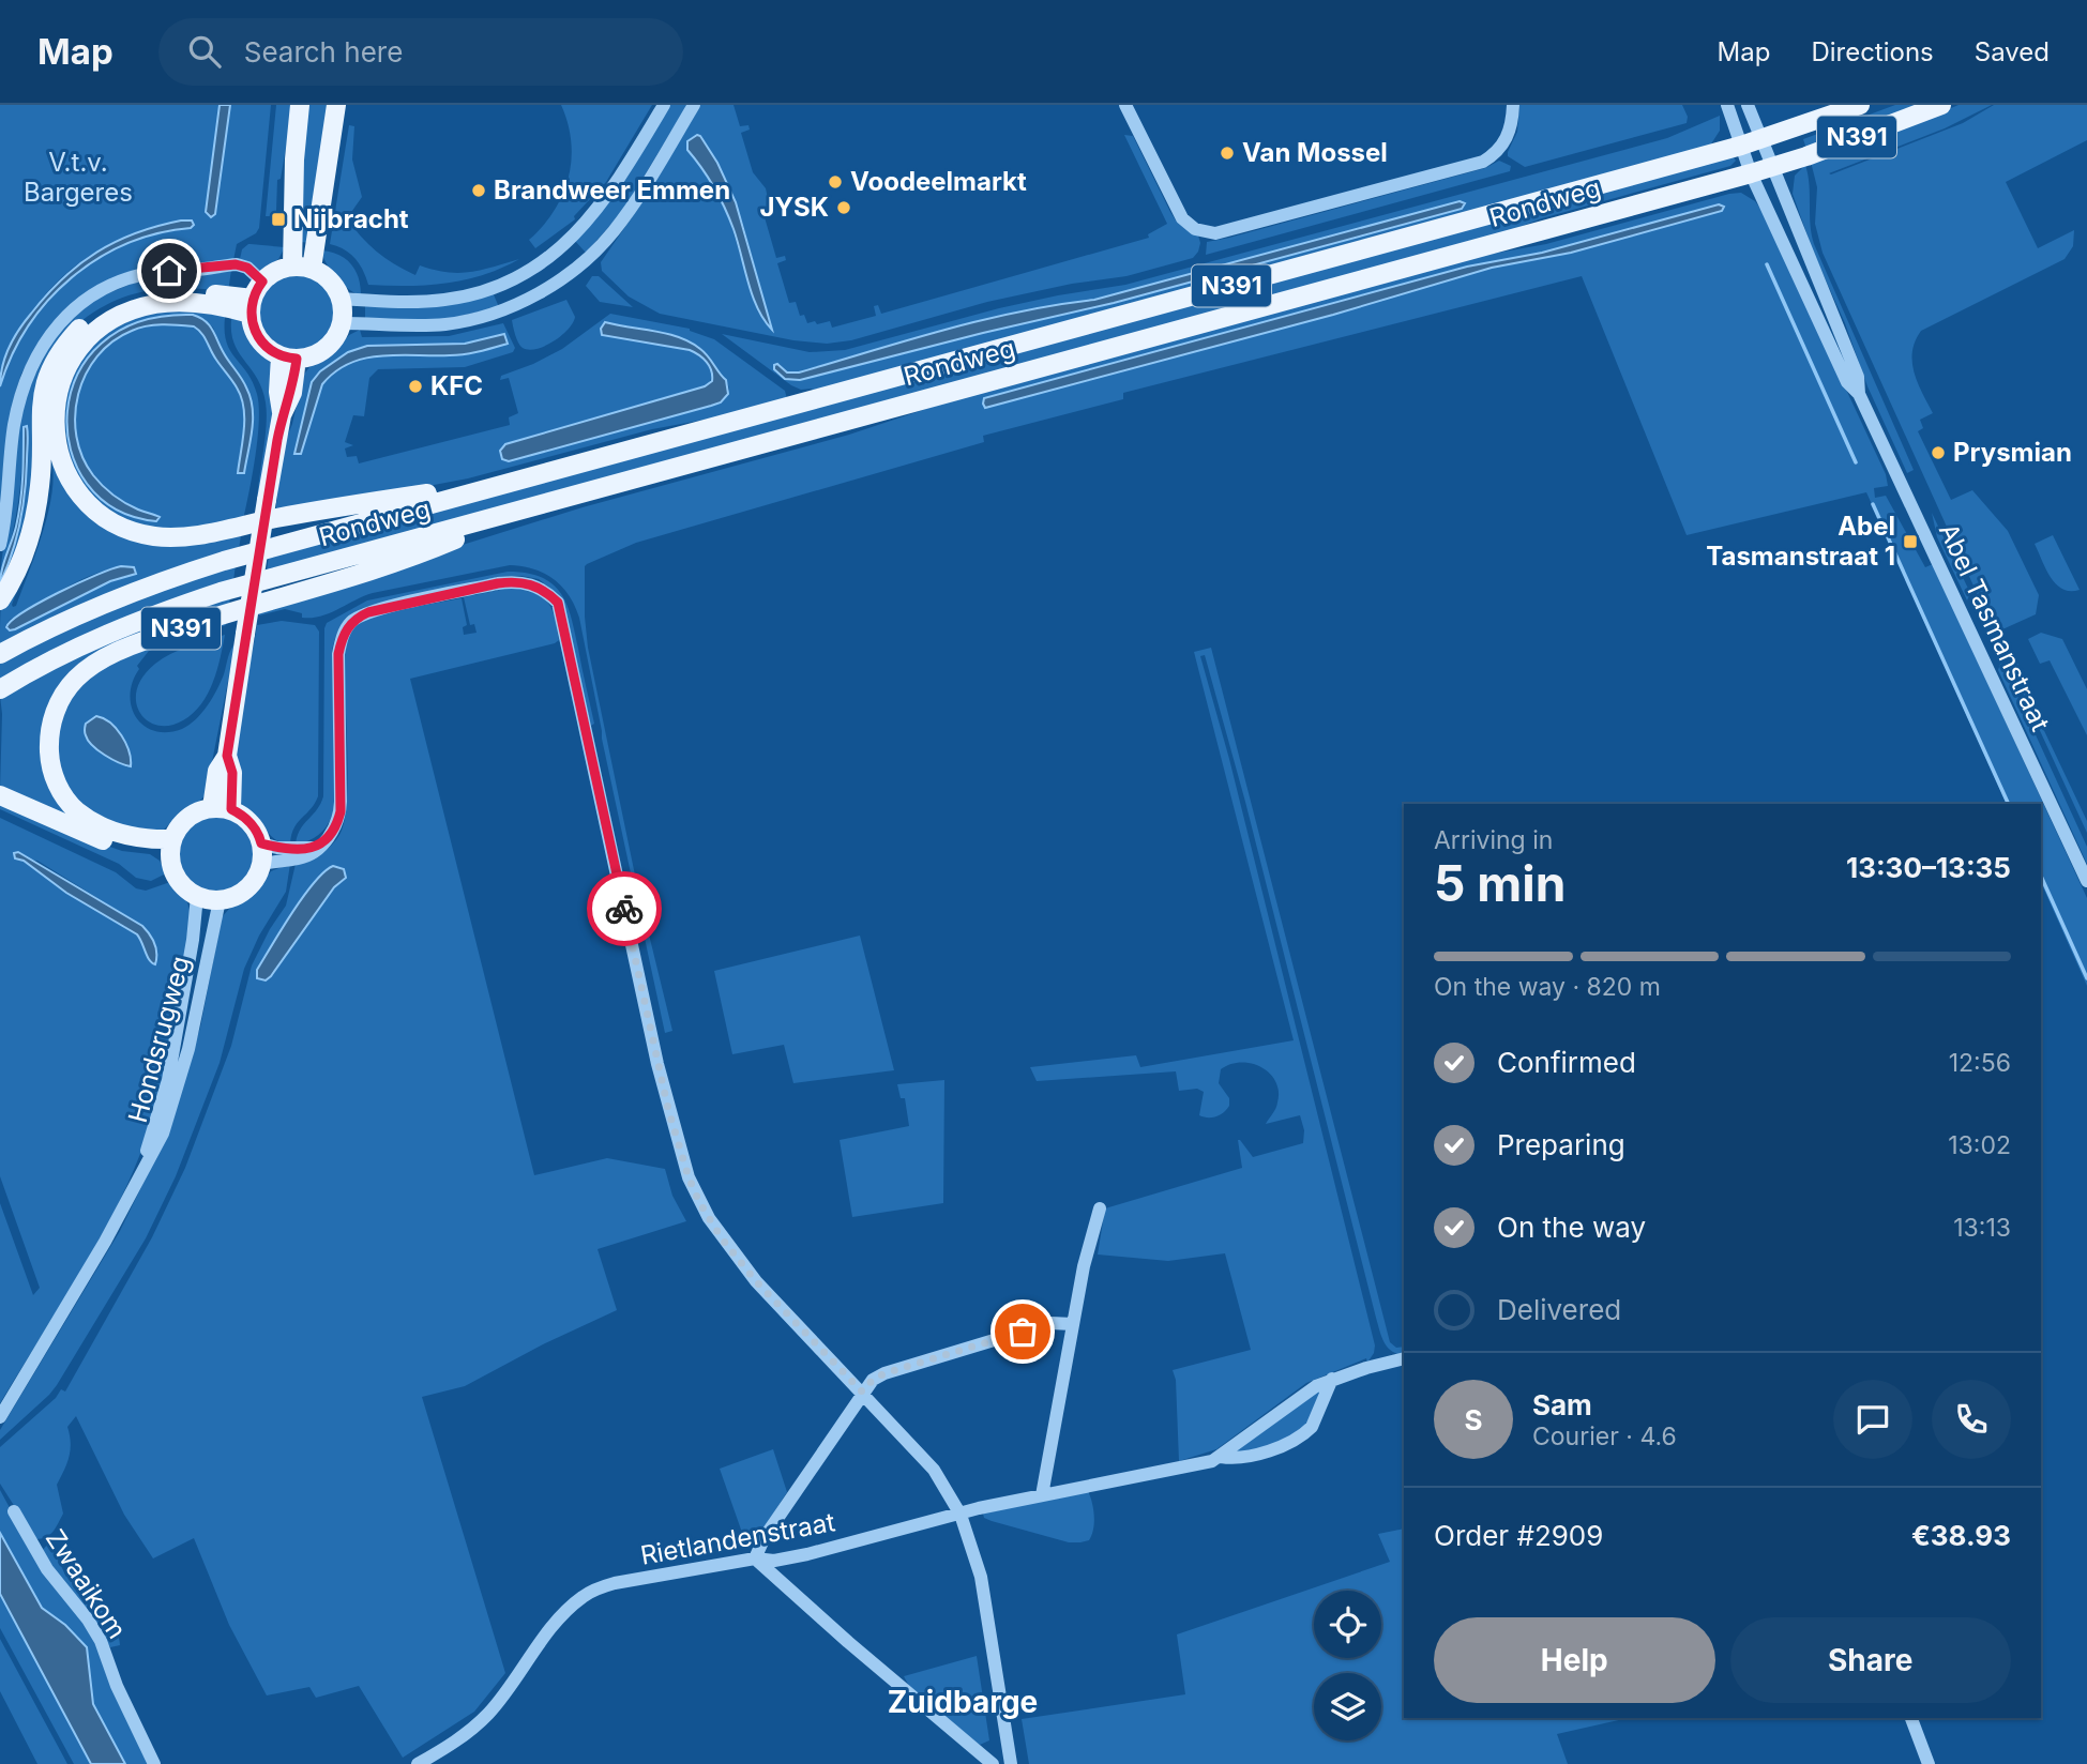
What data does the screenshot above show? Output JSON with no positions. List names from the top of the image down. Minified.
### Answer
{"streets":{"main road":["N391","Rondweg"],"street":["Abel Tasmanstraat","Hondsrugweg","Rietlandenstraat","Zwaaikom"]},"crossings":[["N391","Rondweg"],["N391","Hondsrugweg"],["Rondweg","Abel Tasmanstraat"]],"districts":["Zuidbarge"],"parks":["V.t.v. Bargeres"],"places":{"other":["Van Mossel","Voodeelmarkt","Brandweer Emmen","JYSK","KFC","Prysmian"],"transit":["Nijbracht","Abel Tasmanstraat 1"]},"page":{"header":"Map","search":"Search here","nav":["Map","Directions","Saved"],"heading":["5 min","Arriving in","13:30–13:35"],"panel":["Sam","Courier · 4.6","Order #2909","€38.93"],"bar":"On the way · 820 m","list":[["Confirmed","12:56"],["Preparing","13:02"],["On the way","13:13"],"Delivered"],"round":"S","buttons":["Help","Share"]}}
